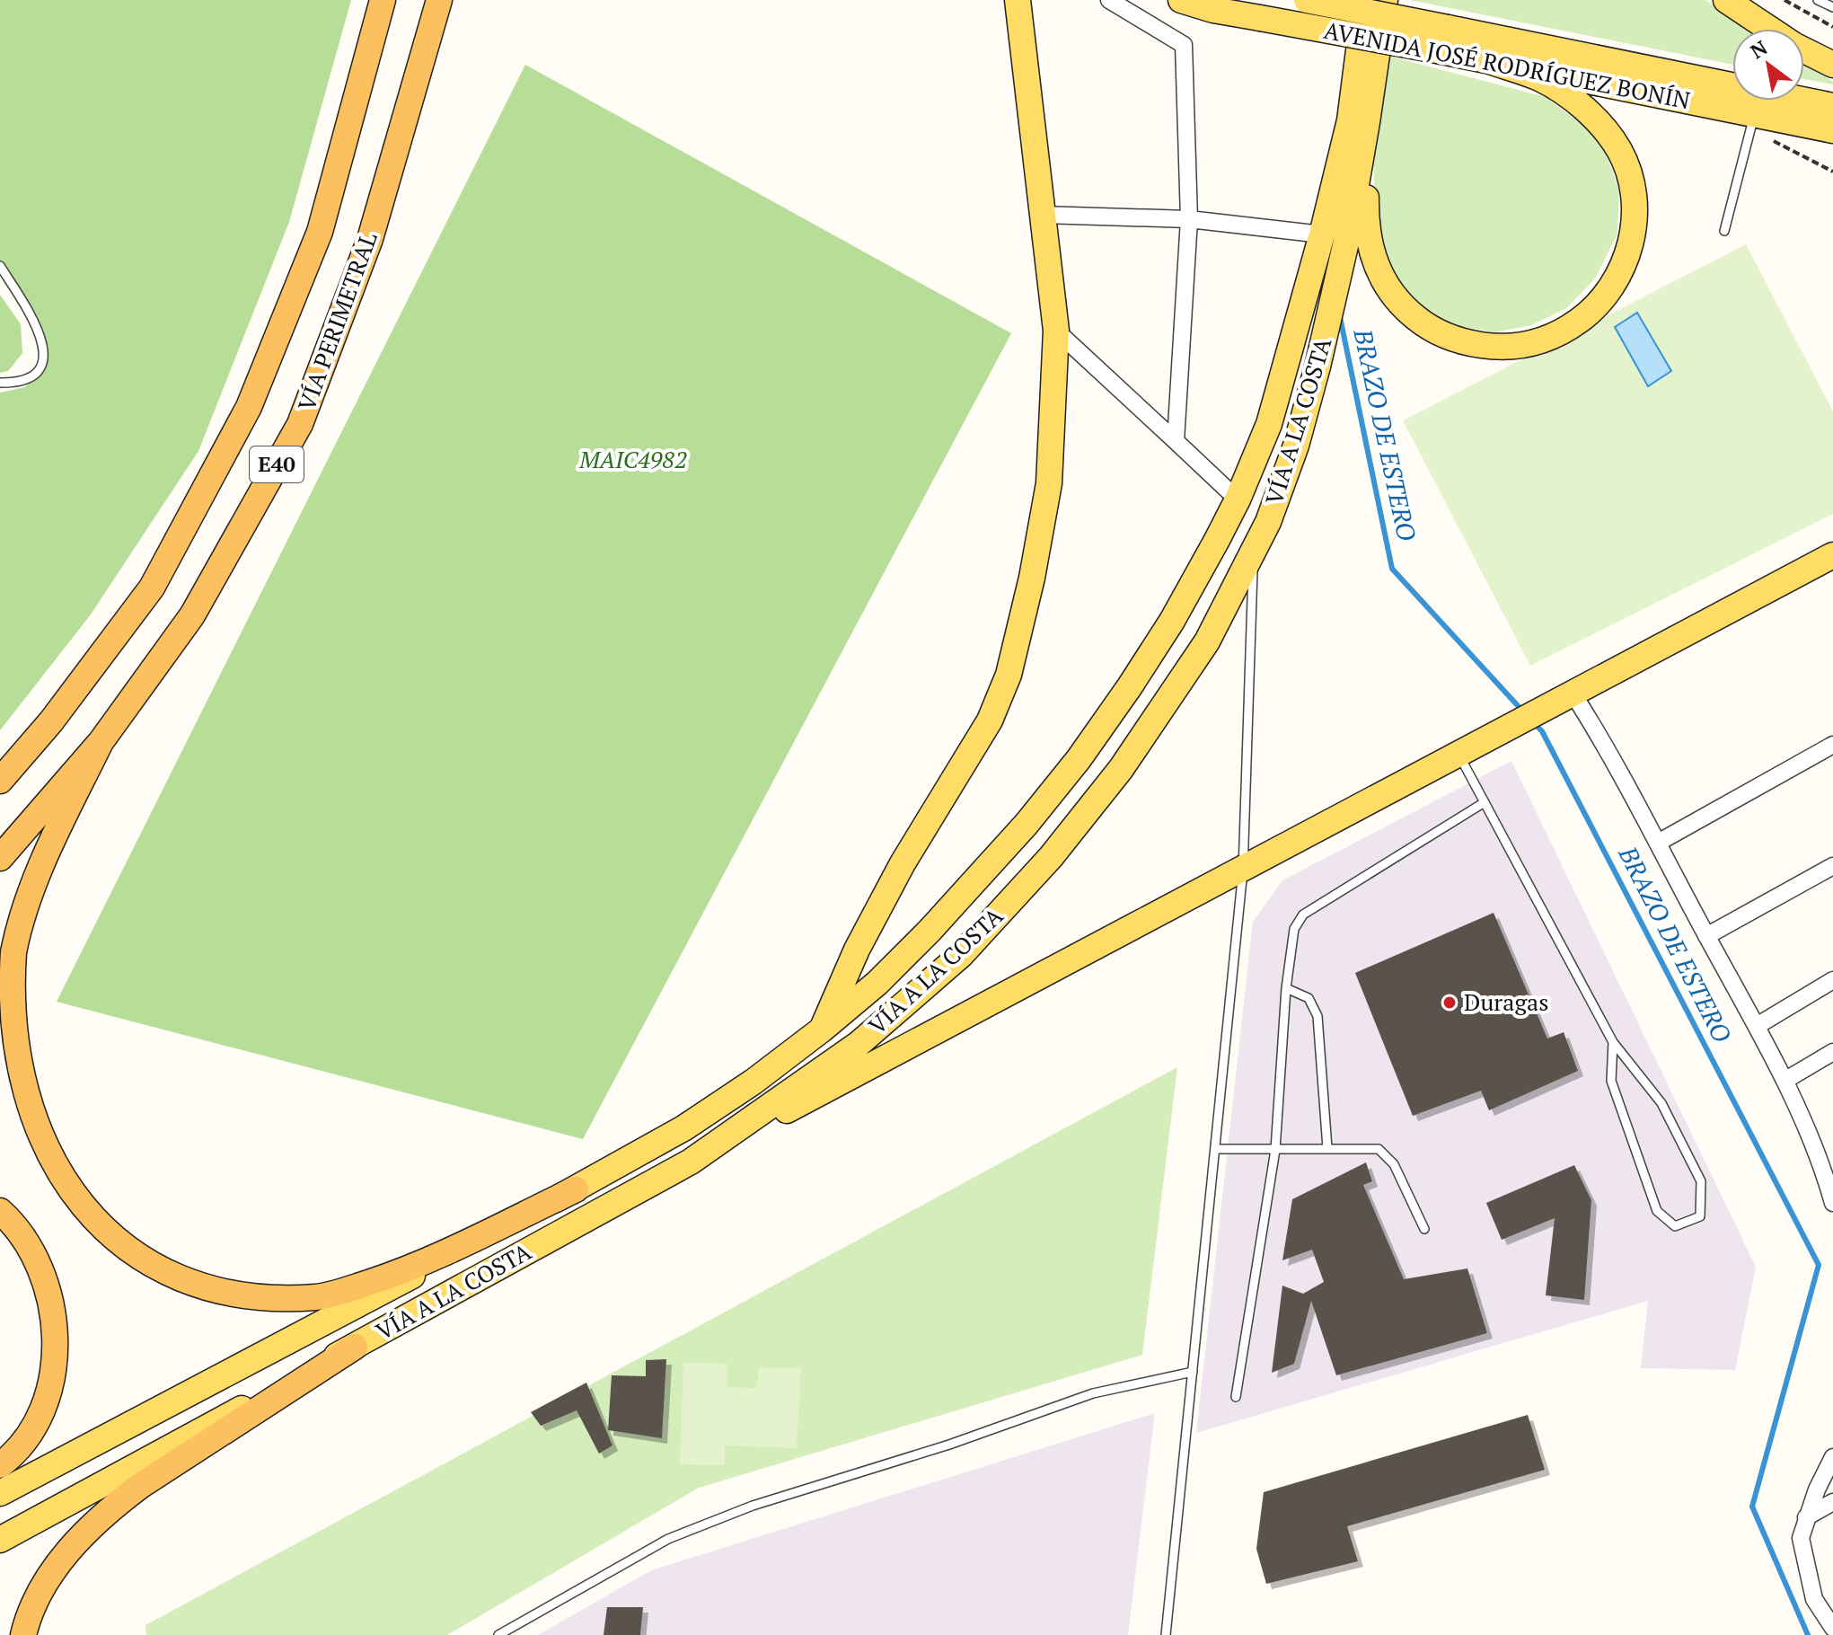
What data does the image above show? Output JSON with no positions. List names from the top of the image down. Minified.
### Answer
{"streets":{"highway":["VÍA PERIMETRAL","E40"],"main road":["AVENIDA JOSÉ RODRÍGUEZ BONÍN","VÍA A LA COSTA"]},"water":["BRAZO DE ESTERO"],"parks":["MAIC4982"],"places":["Duragas"],"north":"top left"}
